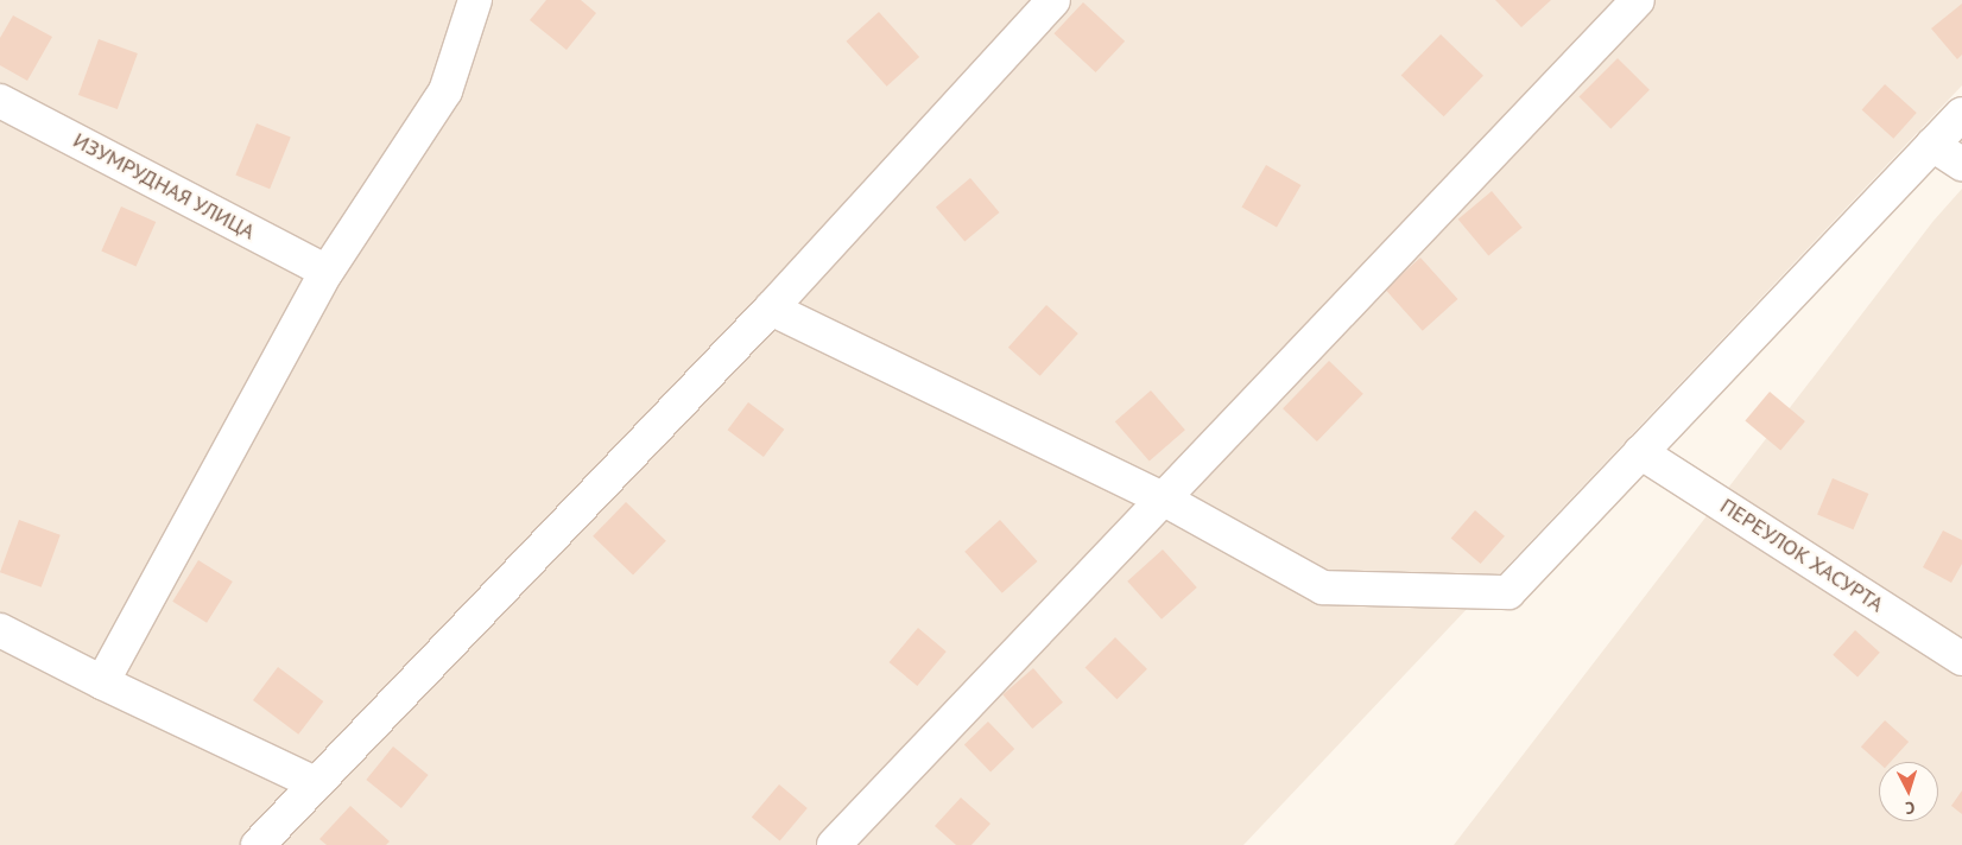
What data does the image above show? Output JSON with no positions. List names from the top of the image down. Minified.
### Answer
{"streets":{"street":["ИЗУМРУДНАЯ УЛИЦА","ПЕРЕУЛОК ХАСУРТА"]},"north":"bottom"}
